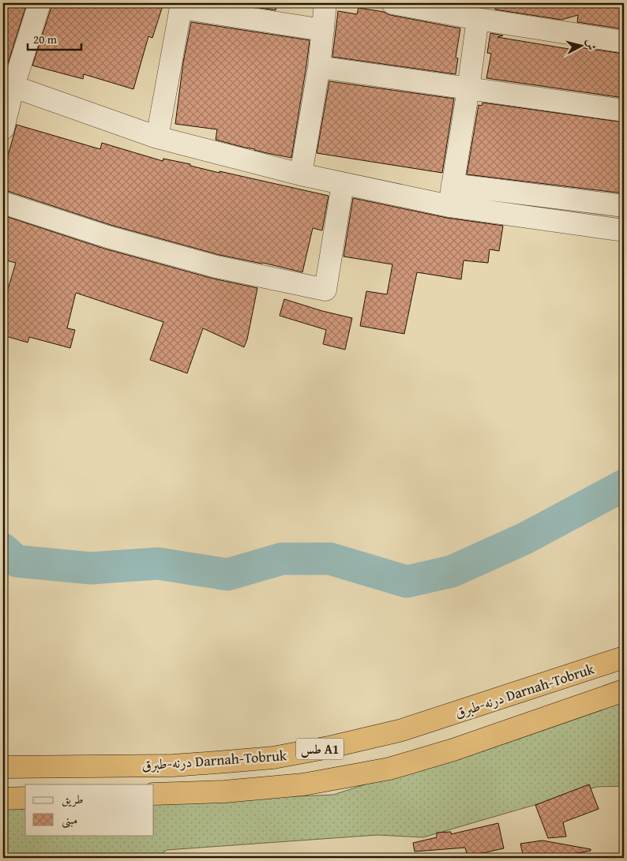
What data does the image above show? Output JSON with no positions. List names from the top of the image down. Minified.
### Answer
{"streets":{"highway":["درنه-طبرق Darnah-Tobruk","طس A1"]},"legend":["طريق","مبنى"],"scale_bar":"20 m","north":"right"}
